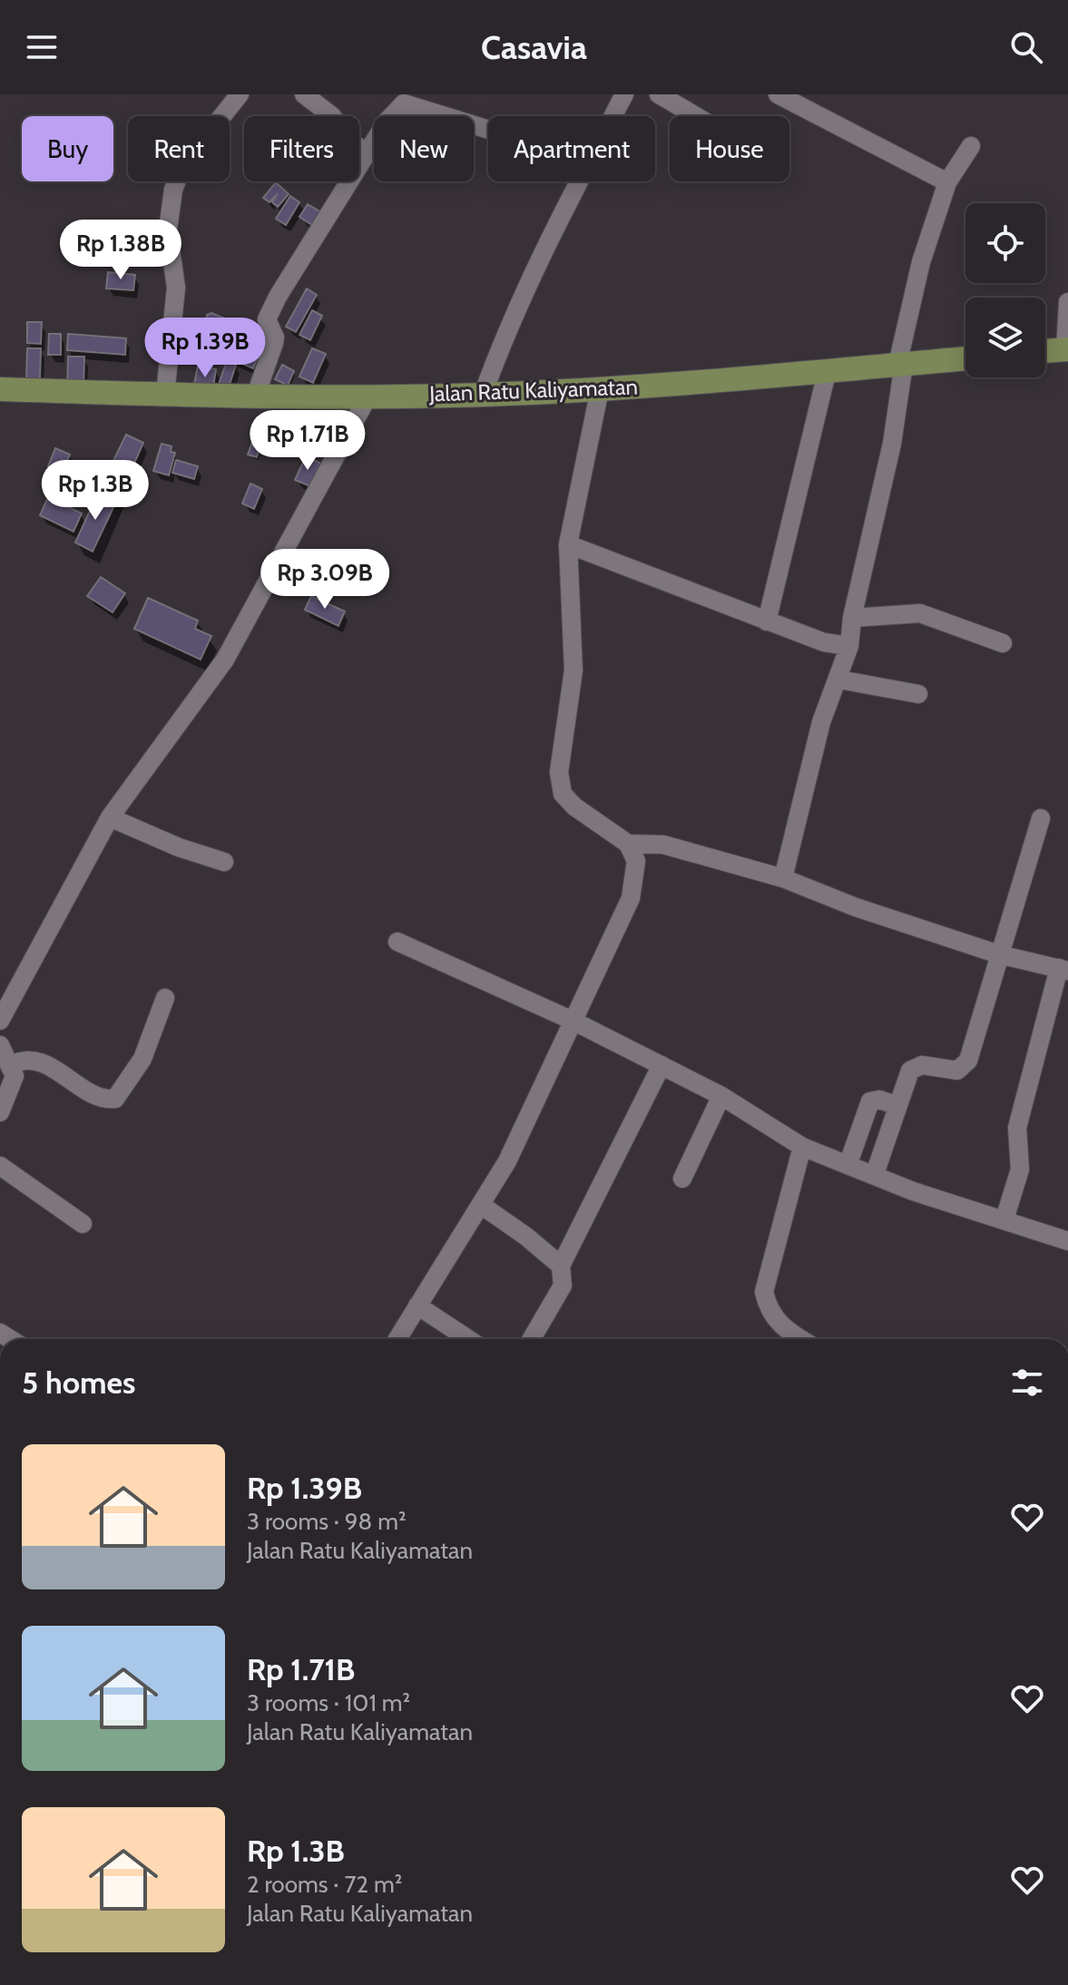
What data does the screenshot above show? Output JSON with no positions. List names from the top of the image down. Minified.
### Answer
{"streets":{"main road":["Jalan Ratu Kaliyamatan"]},"page":{"header":"Casavia","chip":["Buy","Rent","Filters","New","Apartment","House"],"price":["Rp 1.38B","Rp 1.39B","Rp 1.71B","Rp 1.3B","Rp 3.09B"],"heading":"5 homes","list":[{"name":"Rp 1.39B","note":"3 rooms · 98 m² · Jalan Ratu Kaliyamatan"},{"name":"Rp 1.71B","note":"3 rooms · 101 m² · Jalan Ratu Kaliyamatan"},{"name":"Rp 1.3B","note":"2 rooms · 72 m² · Jalan Ratu Kaliyamatan"}]}}
